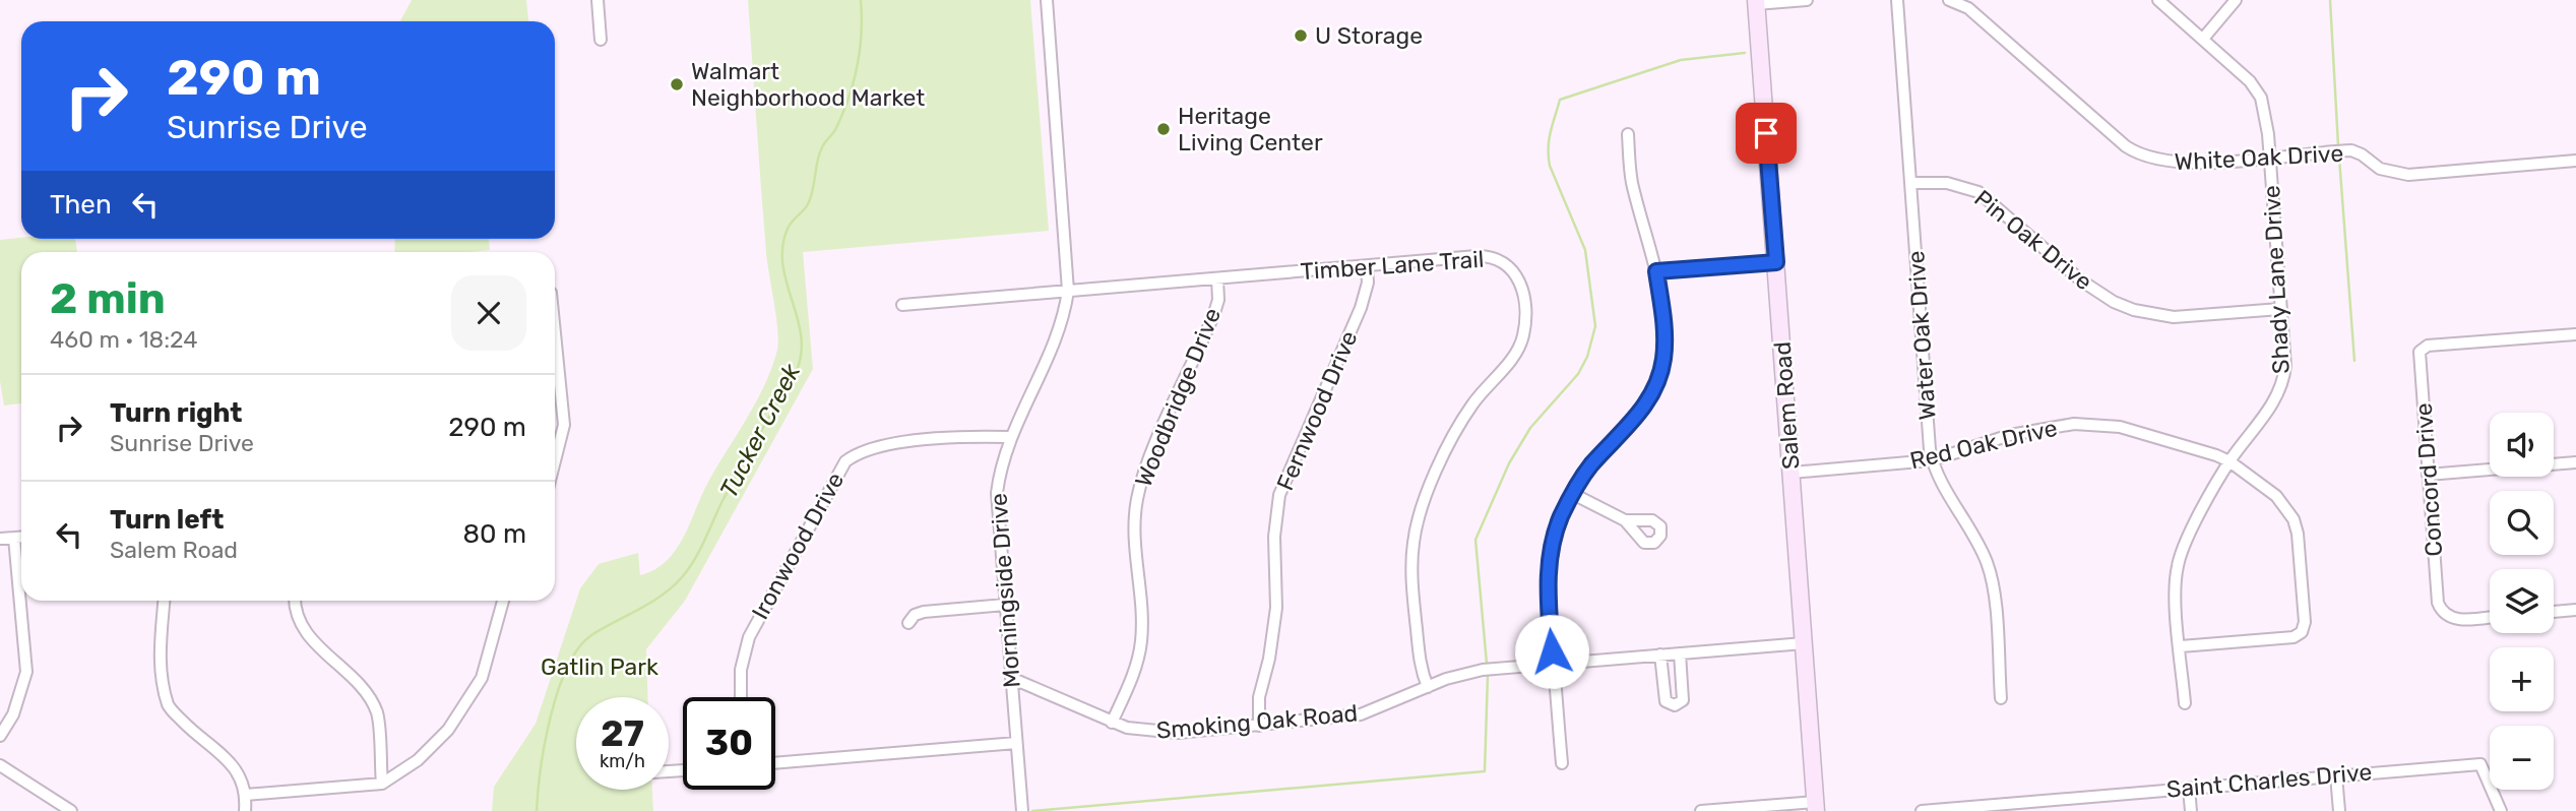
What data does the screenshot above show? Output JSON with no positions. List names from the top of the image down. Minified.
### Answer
{"streets":{"main road":["Salem Road"],"street":["White Oak Drive","Pin Oak Drive","Timber Lane Trail","Shady Lane Drive","Water Oak Drive","Woodbridge Drive","Fernwood Drive","Red Oak Drive","Concord Drive","Ironwood Drive","Morningside Drive","Smoking Oak Road","Saint Charles Drive"]},"crossings":[["White Oak Drive","Shady Lane Drive"],["Pin Oak Drive","Shady Lane Drive"],["Pin Oak Drive","Water Oak Drive"],["Timber Lane Trail","Woodbridge Drive"],["Timber Lane Trail","Fernwood Drive"],["Timber Lane Trail","Morningside Drive"],["Timber Lane Trail","Smoking Oak Road"],["Shady Lane Drive","Red Oak Drive"],["Water Oak Drive","Red Oak Drive"],["Woodbridge Drive","Smoking Oak Road"],["Salem Road","Red Oak Drive"],["Salem Road","Smoking Oak Road"],["Fernwood Drive","Smoking Oak Road"],["Ironwood Drive","Morningside Drive"],["Morningside Drive","Smoking Oak Road"]],"water":["Tucker Creek"],"parks":["Gatlin Park"],"places":["U Storage","Walmart Neighborhood Market","Heritage Living Center"],"page":{"turn":["290 m","Sunrise Drive"],"then":"Then","heading":["2 min","460 m · 18:24"],"list":[{"name":"Turn right","note":"Sunrise Drive","value":"290 m"},{"name":"Turn left","note":"Salem Road","value":"80 m"}],"map_buttons":["+","−"],"speed":"27 km/h","limit":"30"}}
